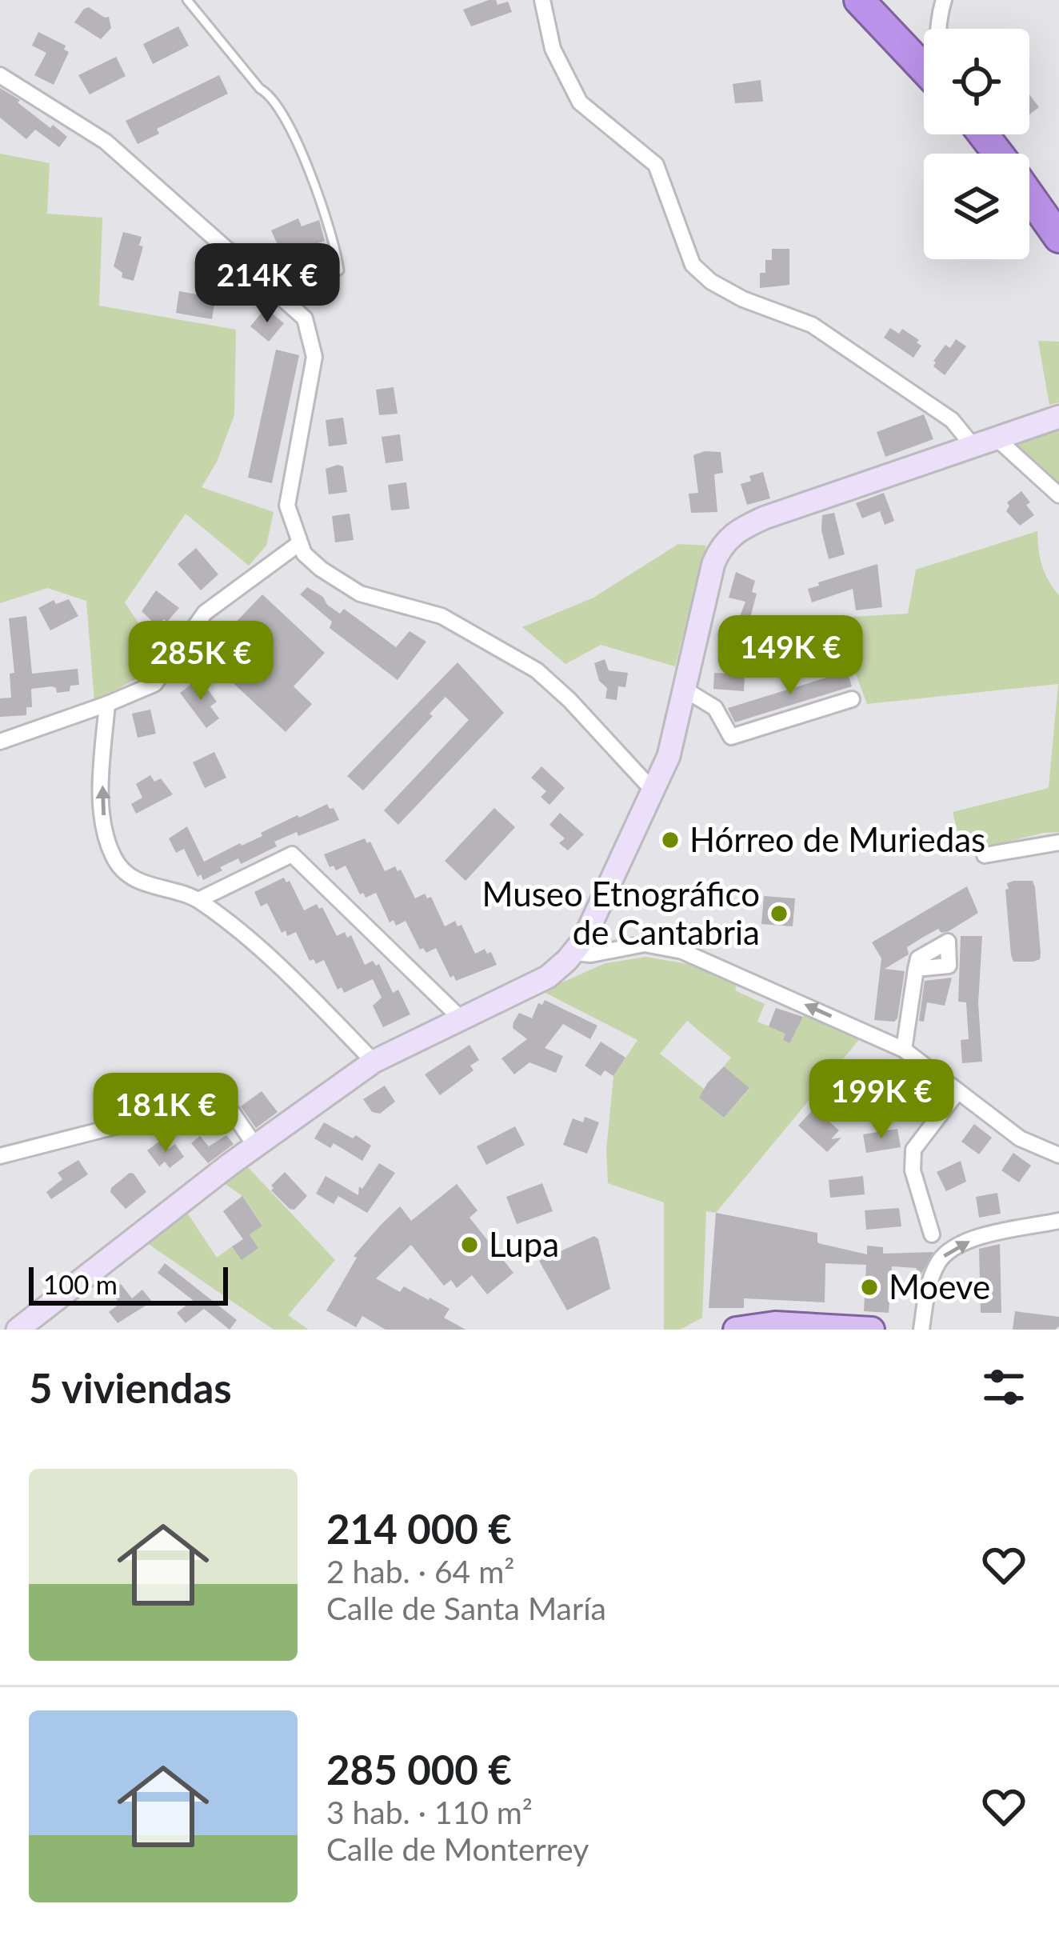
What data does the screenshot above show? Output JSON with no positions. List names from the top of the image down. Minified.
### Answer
{"places":["Hórreo de Muriedas","Museo Etnográfico de Cantabria","Lupa","Moeve"],"scale_bar":"100 m","page":{"price":["214K €","149K €","285K €","199K €","181K €"],"scale":"100 m","heading":"5 viviendas","list":[{"name":"214 000 €","note":"2 hab. · 64 m² · Calle de Santa María"},{"name":"285 000 €","note":"3 hab. · 110 m² · Calle de Monterrey"}]}}
